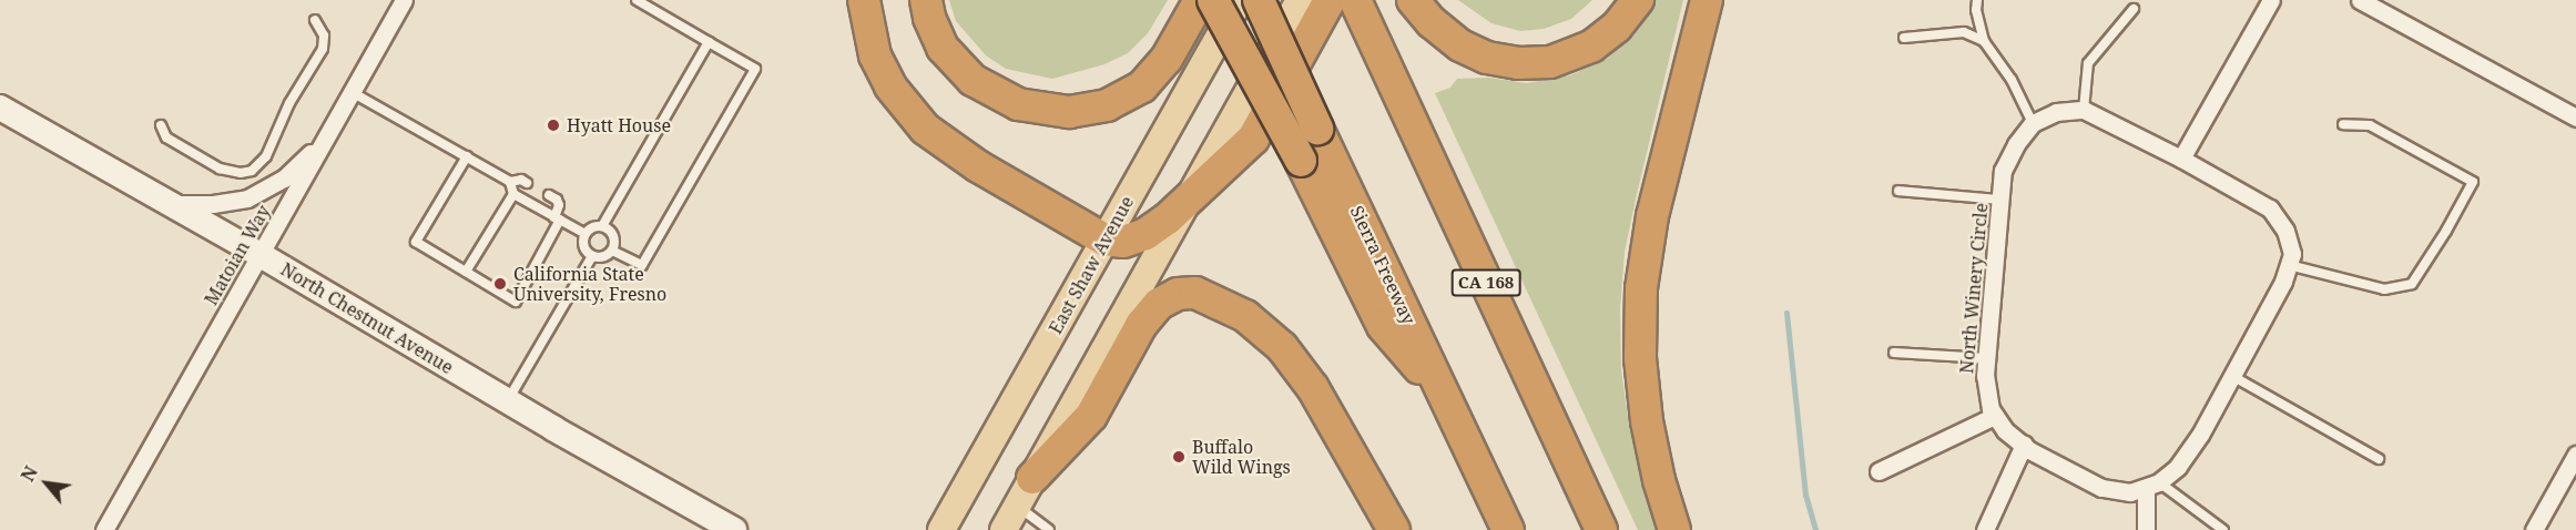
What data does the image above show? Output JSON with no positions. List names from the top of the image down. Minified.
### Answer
{"streets":{"highway":["Sierra Freeway","CA 168"],"main road":["East Shaw Avenue"],"street":["Matoian Way","North Winery Circle","North Chestnut Avenue"]},"crossings":[["Matoian Way","North Chestnut Avenue"]],"places":["Hyatt House","California State University, Fresno","Buffalo Wild Wings"],"north":"top left"}
